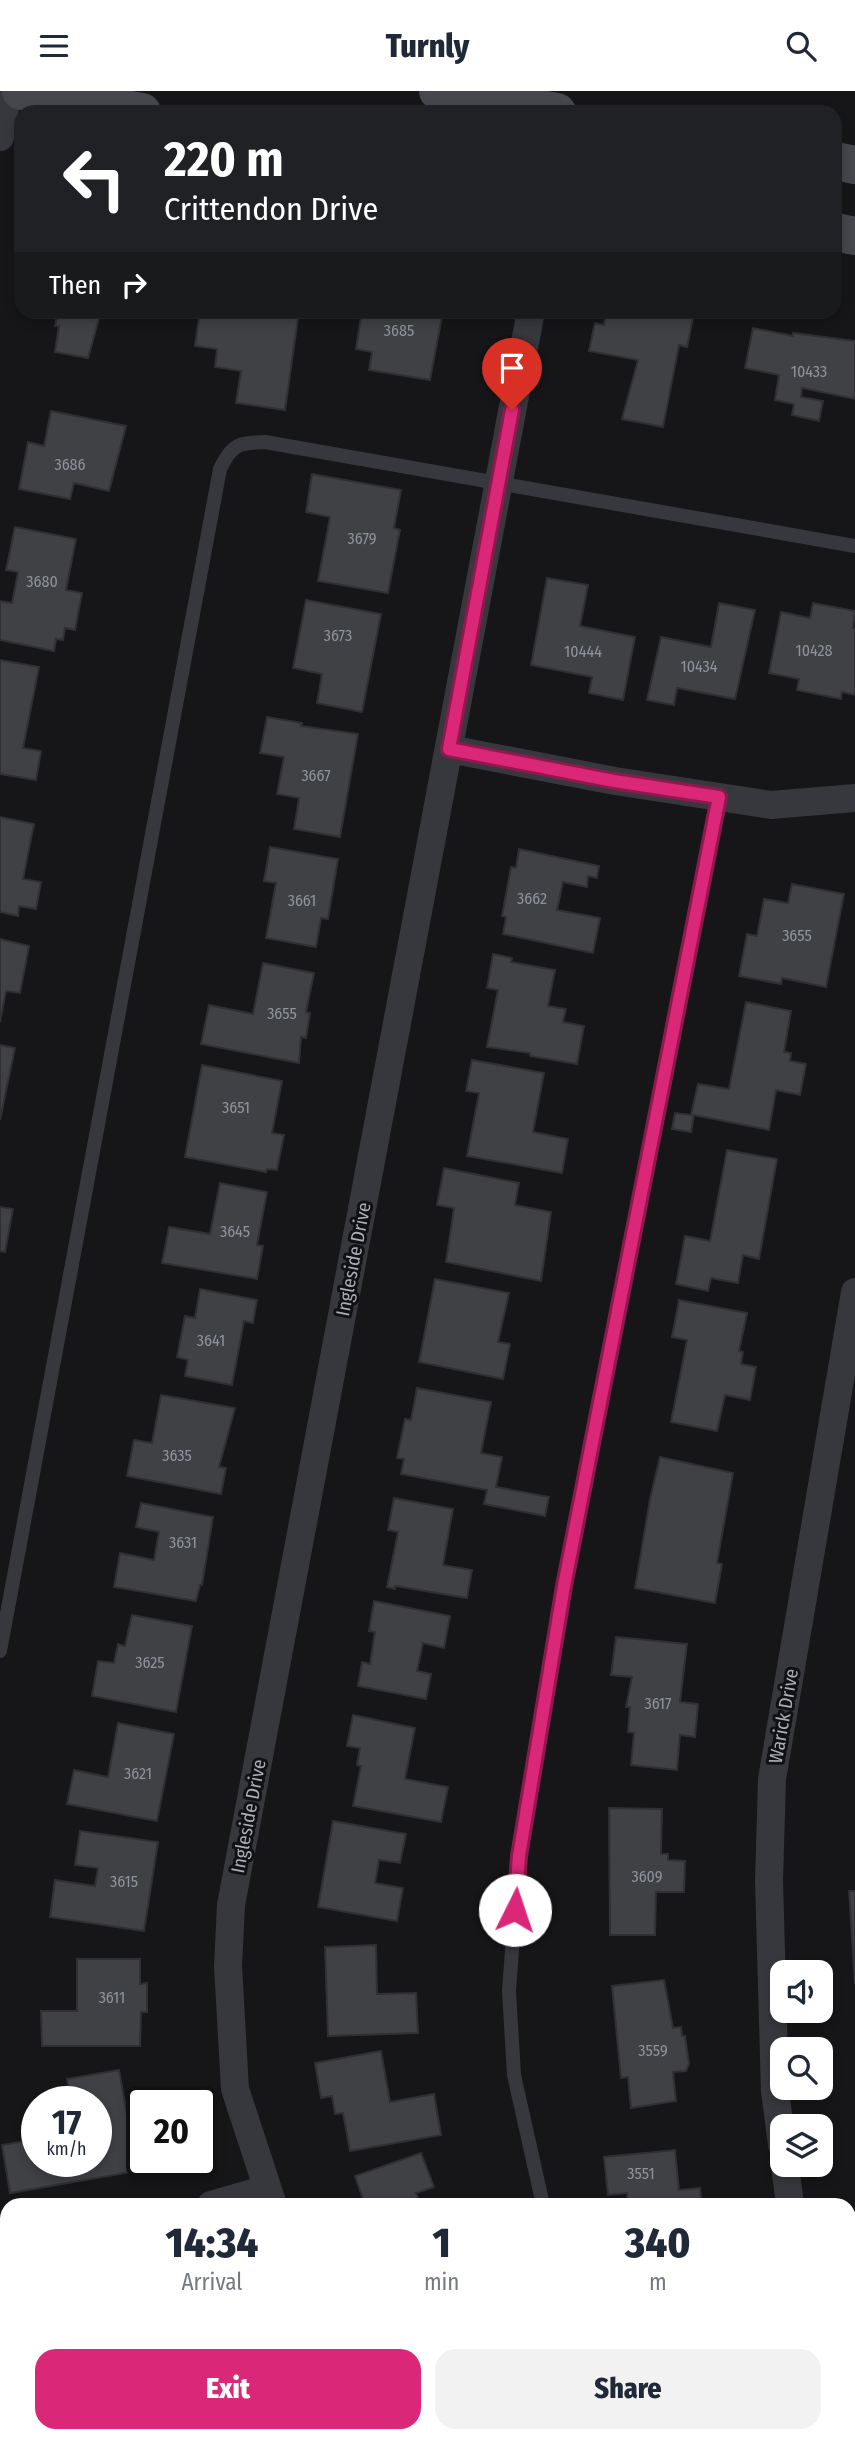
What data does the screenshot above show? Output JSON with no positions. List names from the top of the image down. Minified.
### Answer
{"streets":{"street":["Ingleside Drive","Warick Drive"]},"house_numbers":["3685","10433","3686","3679","3680","3673","10428","10444","10434","3667","3662","3661","3655","3655","3651","3645","3641","3635","3631","3625","3617","3621","3609","3615","3611","3559","3551"],"page":{"header":"Turnly","turn":["220 m","Crittendon Drive"],"then":"Then","speed":"17 km/h","limit":"20","eta":["14:34","Arrival","1","min","340","m"],"buttons":["Exit","Share"]}}
